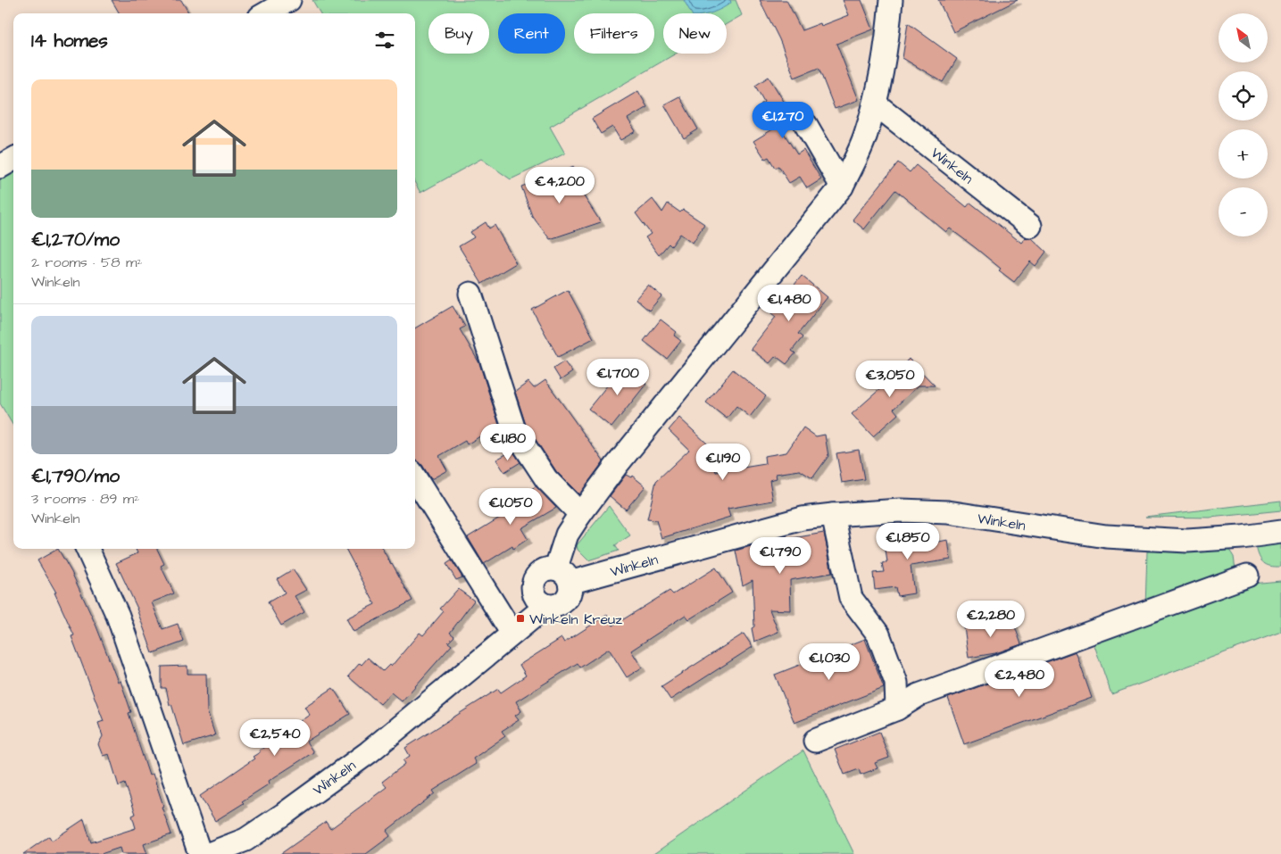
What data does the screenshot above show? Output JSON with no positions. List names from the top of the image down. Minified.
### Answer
{"streets":{"street":["Winkeln"]},"places":{"transit":["Winkeln Kreuz"]},"north":"top left","page":{"map_buttons":["+","−"],"chip":["Buy","Rent","Filters","New"],"heading":"14 homes","list":[{"name":"€1,270/mo","note":"2 rooms · 58 m² · Winkeln"},{"name":"€1,790/mo","note":"3 rooms · 89 m² · Winkeln"}],"price":["€1,270","€4,200","€1,480","€1,700","€3,050","€1,180","€1,190","€1,050","€1,850","€1,790","€2,280","€1,030","€2,480","€2,540"]}}
